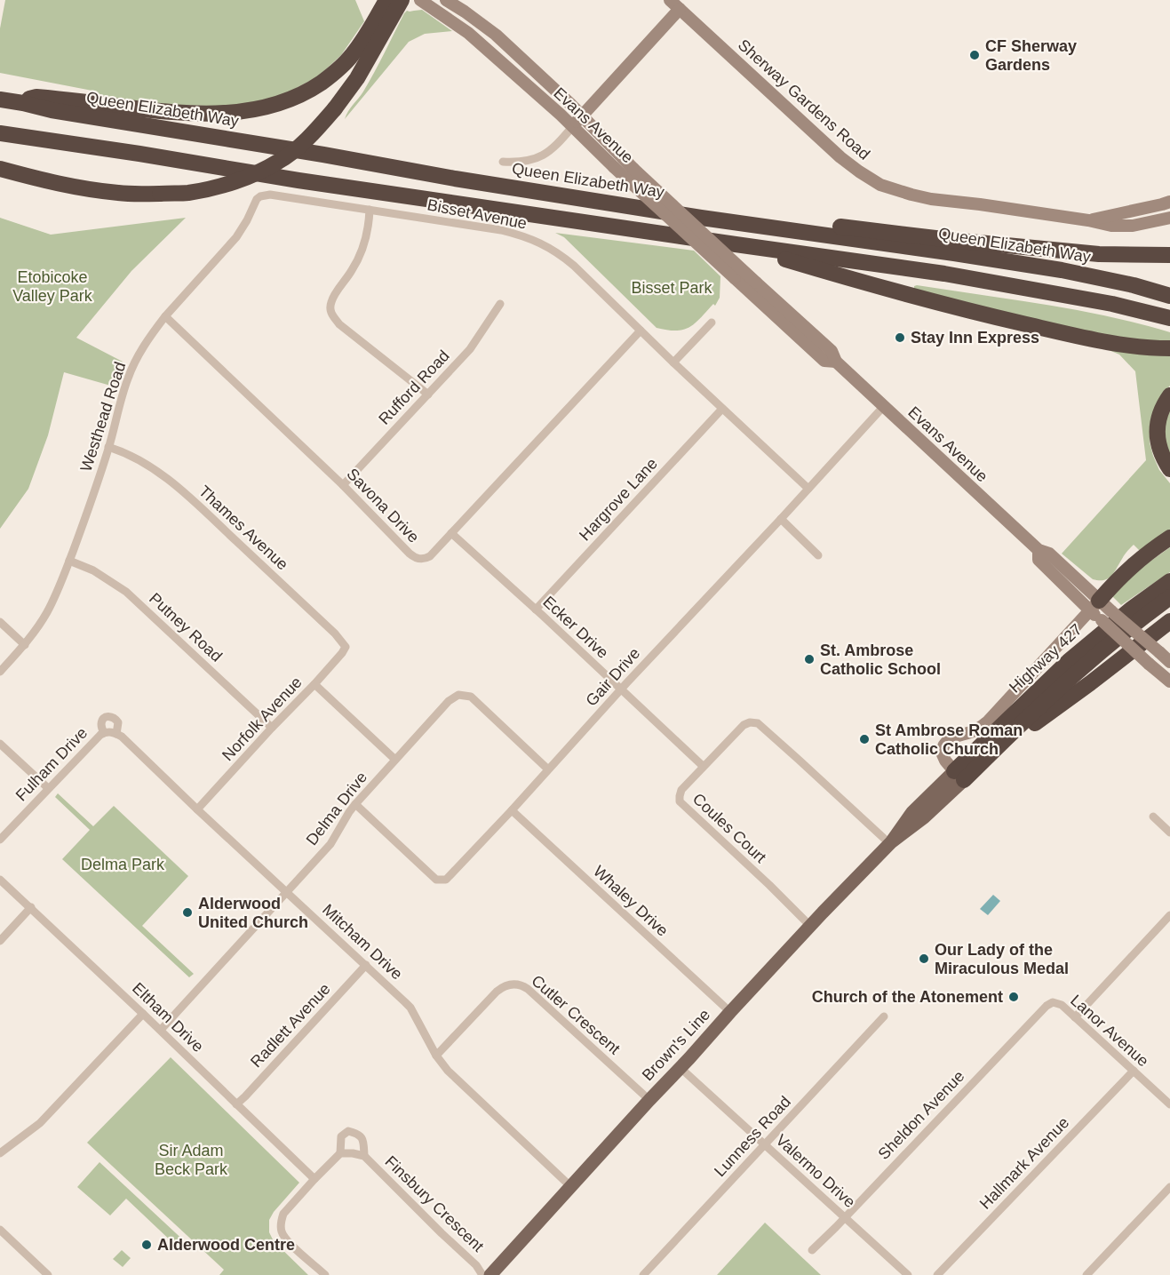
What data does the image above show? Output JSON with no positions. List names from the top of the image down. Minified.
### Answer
{"streets":{"highway":["Queen Elizabeth Way","Highway 427"],"main road":["Sherway Gardens Road","Evans Avenue","Brown's Line"],"street":["Bisset Avenue","Rufford Road","Westhead Road","Hargrove Lane","Savona Drive","Thames Avenue","Putney Road","Ecker Drive","Gair Drive","Norfolk Avenue","Fulham Drive","Delma Drive","Coules Court","Whaley Drive","Mitcham Drive","Cutler Crescent","Eltham Drive","Radlett Avenue","Lanor Avenue","Sheldon Avenue","Lunness Road","Hallmark Avenue","Valermo Drive","Finsbury Crescent"]},"crossings":[["Evans Avenue","Gair Drive"],["Bisset Avenue","Westhead Road"],["Bisset Avenue","Hargrove Lane"],["Bisset Avenue","Savona Drive"],["Bisset Avenue","Gair Drive"],["Rufford Road","Savona Drive"],["Westhead Road","Savona Drive"],["Westhead Road","Thames Avenue"],["Westhead Road","Putney Road"],["Hargrove Lane","Ecker Drive"],["Savona Drive","Ecker Drive"],["Thames Avenue","Norfolk Avenue"],["Putney Road","Norfolk Avenue"],["Ecker Drive","Gair Drive"],["Ecker Drive","Coules Court"],["Highway 427","Brown's Line"],["Gair Drive","Delma Drive"],["Gair Drive","Whaley Drive"],["Norfolk Avenue","Mitcham Drive"],["Fulham Drive","Mitcham Drive"],["Delma Drive","Mitcham Drive"],["Delma Drive","Eltham Drive"],["Coules Court","Brown's Line"],["Whaley Drive","Brown's Line"],["Mitcham Drive","Cutler Crescent"],["Mitcham Drive","Radlett Avenue"],["Mitcham Drive","Brown's Line"],["Cutler Crescent","Brown's Line"],["Eltham Drive","Radlett Avenue"],["Eltham Drive","Finsbury Crescent"],["Lanor Avenue","Sheldon Avenue"],["Lanor Avenue","Hallmark Avenue"],["Brown's Line","Valermo Drive"],["Sheldon Avenue","Valermo Drive"],["Lunness Road","Valermo Drive"]],"parks":["Etobicoke Valley Park","Bisset Park","Delma Park","Sir Adam Beck Park"],"places":["CF Sherway Gardens","Stay Inn Express","St. Ambrose Catholic School","St Ambrose Roman Catholic Church","Alderwood United Church","Our Lady of the Miraculous Medal","Church of the Atonement","Alderwood Centre"]}
